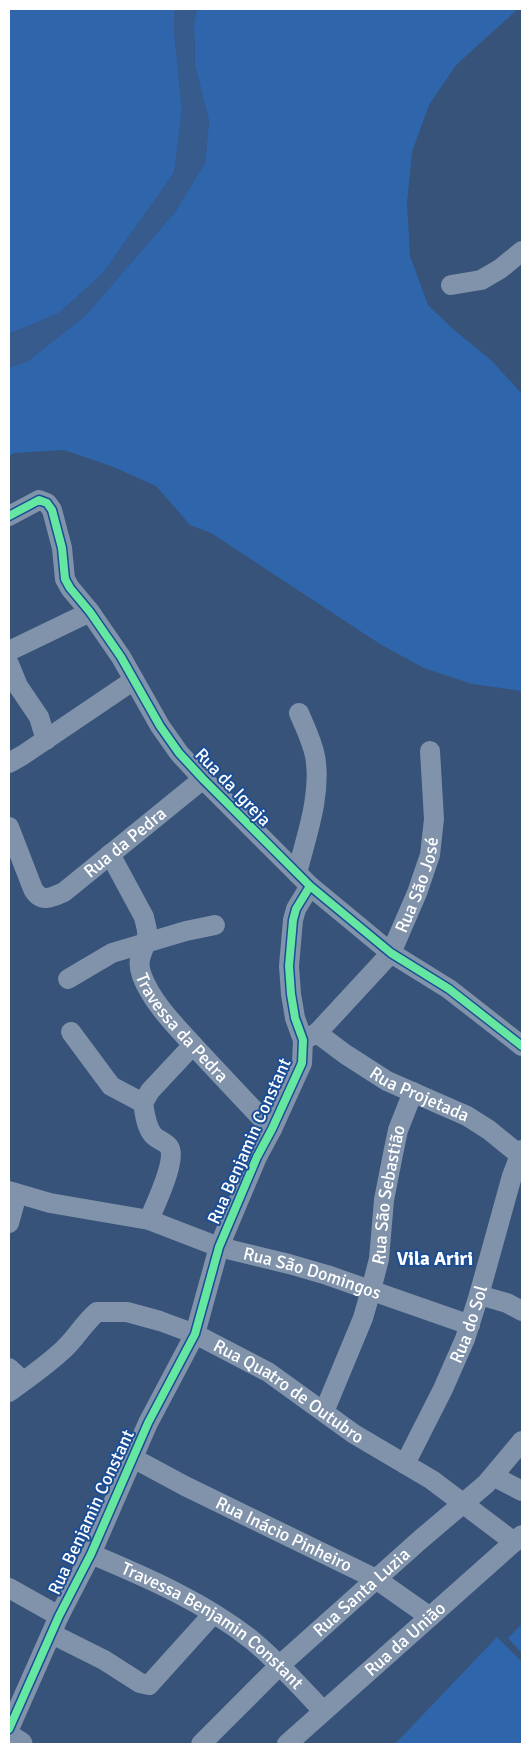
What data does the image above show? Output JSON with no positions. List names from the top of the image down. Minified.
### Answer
{"streets":{"street":["Rua da Igreja","Rua da Pedra","Rua São José","Travessa da Pedra","Rua Projetada","Rua Benjamin Constant","Rua São Sebastião","Rua São Domingos","Rua do Sol","Rua Quatro de Outubro","Rua Inácio Pinheiro","Rua Santa Luzia","Travessa Benjamin Constant","Rua da União"]},"crossings":[["Rua da Igreja","Rua da Pedra"],["Rua da Igreja","Rua São José"],["Rua da Igreja","Rua Benjamin Constant"],["Rua da Pedra","Travessa da Pedra"],["Rua São José","Rua Projetada"],["Rua São José","Rua Benjamin Constant"],["Travessa da Pedra","Rua Benjamin Constant"],["Rua Projetada","Rua Benjamin Constant"],["Rua Projetada","Rua São Sebastião"],["Rua Projetada","Rua do Sol"],["Rua Benjamin Constant","Rua São Domingos"],["Rua Benjamin Constant","Rua Quatro de Outubro"],["Rua Benjamin Constant","Rua Inácio Pinheiro"],["Rua Benjamin Constant","Travessa Benjamin Constant"],["Rua São Sebastião","Rua São Domingos"],["Rua São Sebastião","Rua Quatro de Outubro"],["Rua São Domingos","Rua do Sol"],["Rua do Sol","Rua Quatro de Outubro"],["Rua Quatro de Outubro","Rua Santa Luzia"],["Rua Quatro de Outubro","Rua da União"],["Rua Inácio Pinheiro","Rua Santa Luzia"],["Rua Inácio Pinheiro","Rua da União"],["Rua Santa Luzia","Travessa Benjamin Constant"],["Travessa Benjamin Constant","Rua da União"]],"districts":["Vila Ariri"]}
